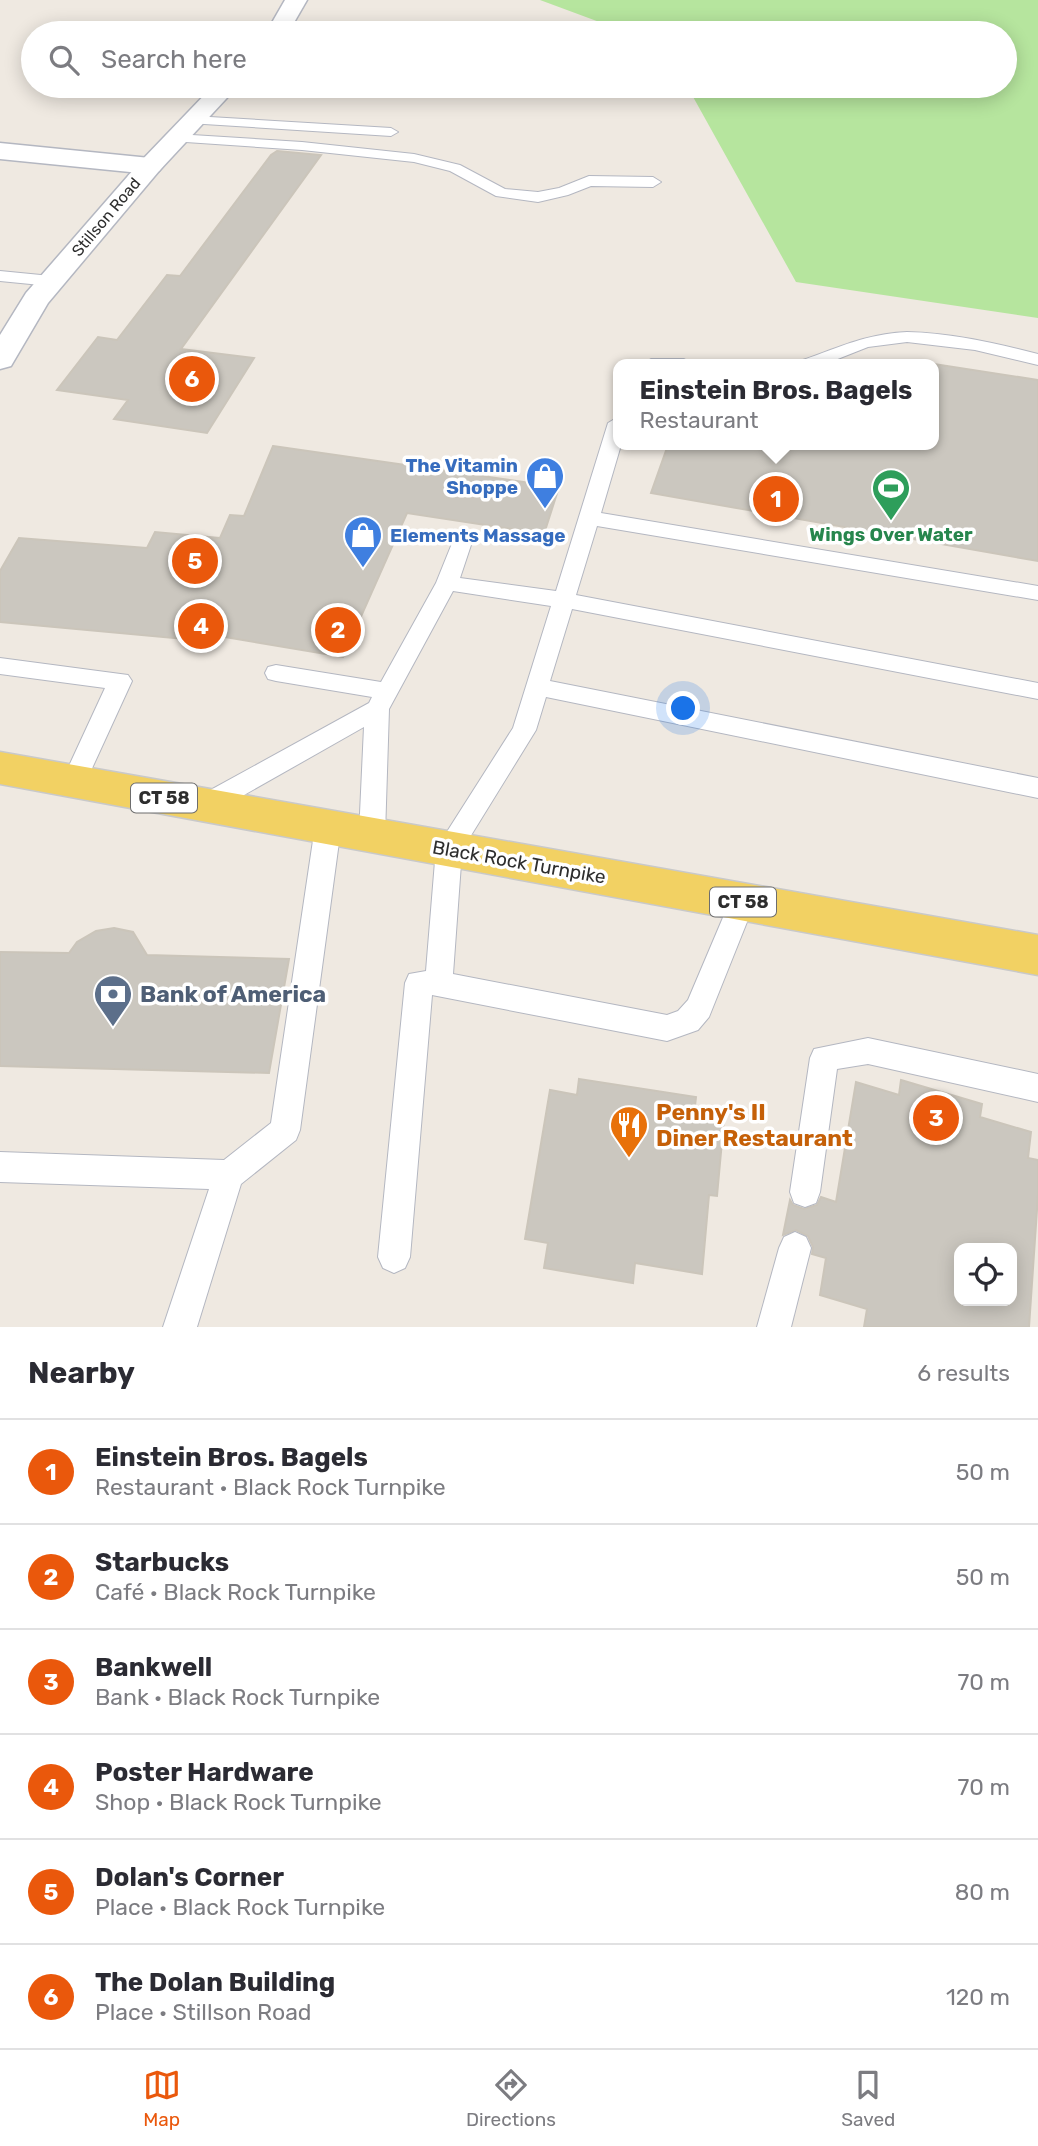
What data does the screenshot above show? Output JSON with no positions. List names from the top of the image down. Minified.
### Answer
{"streets":{"main road":["Stillson Road","CT 58","Black Rock Turnpike"]},"places":{"shop":["The Vitamin Shoppe","Elements Massage"],"sports":["Wings Over Water"],"bank":["Bank of America"],"restaurant":["Penny's II Diner Restaurant"]},"page":{"search":"Search here","pins":["6","1","5","4","2","3"],"popup":["Einstein Bros. Bagels","Restaurant"],"heading":["Nearby","6 results"],"list":[{"mark":"1","name":"Einstein Bros. Bagels","note":"Restaurant · Black Rock Turnpike","value":"50 m"},{"mark":"2","name":"Starbucks","note":"Café · Black Rock Turnpike","value":"50 m"},{"mark":"3","name":"Bankwell","note":"Bank · Black Rock Turnpike","value":"70 m"},{"mark":"4","name":"Poster Hardware","note":"Shop · Black Rock Turnpike","value":"70 m"},{"mark":"5","name":"Dolan's Corner","note":"Place · Black Rock Turnpike","value":"80 m"},{"mark":"6","name":"The Dolan Building","note":"Place · Stillson Road","value":"120 m"}],"nav":["Map","Directions","Saved"]}}
